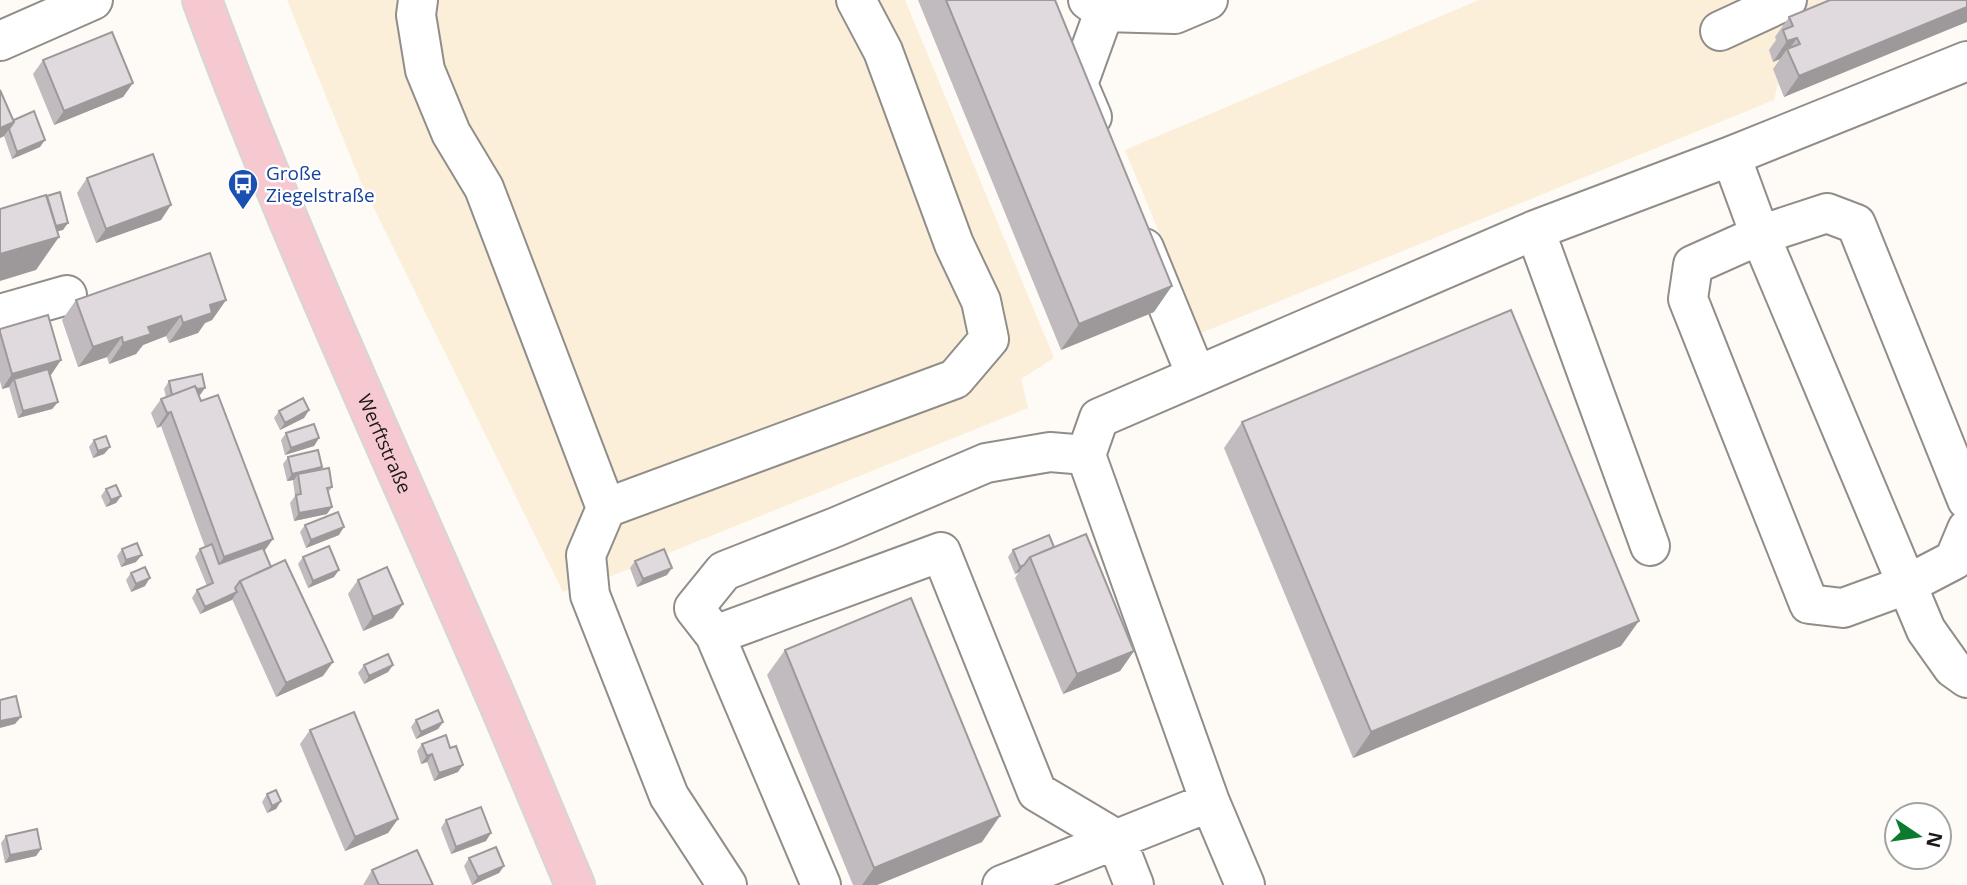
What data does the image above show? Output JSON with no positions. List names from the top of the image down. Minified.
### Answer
{"streets":{"main road":["Werftstraße"]},"places":{"bus stop":["Große Ziegelstraße"]},"north":"right"}
